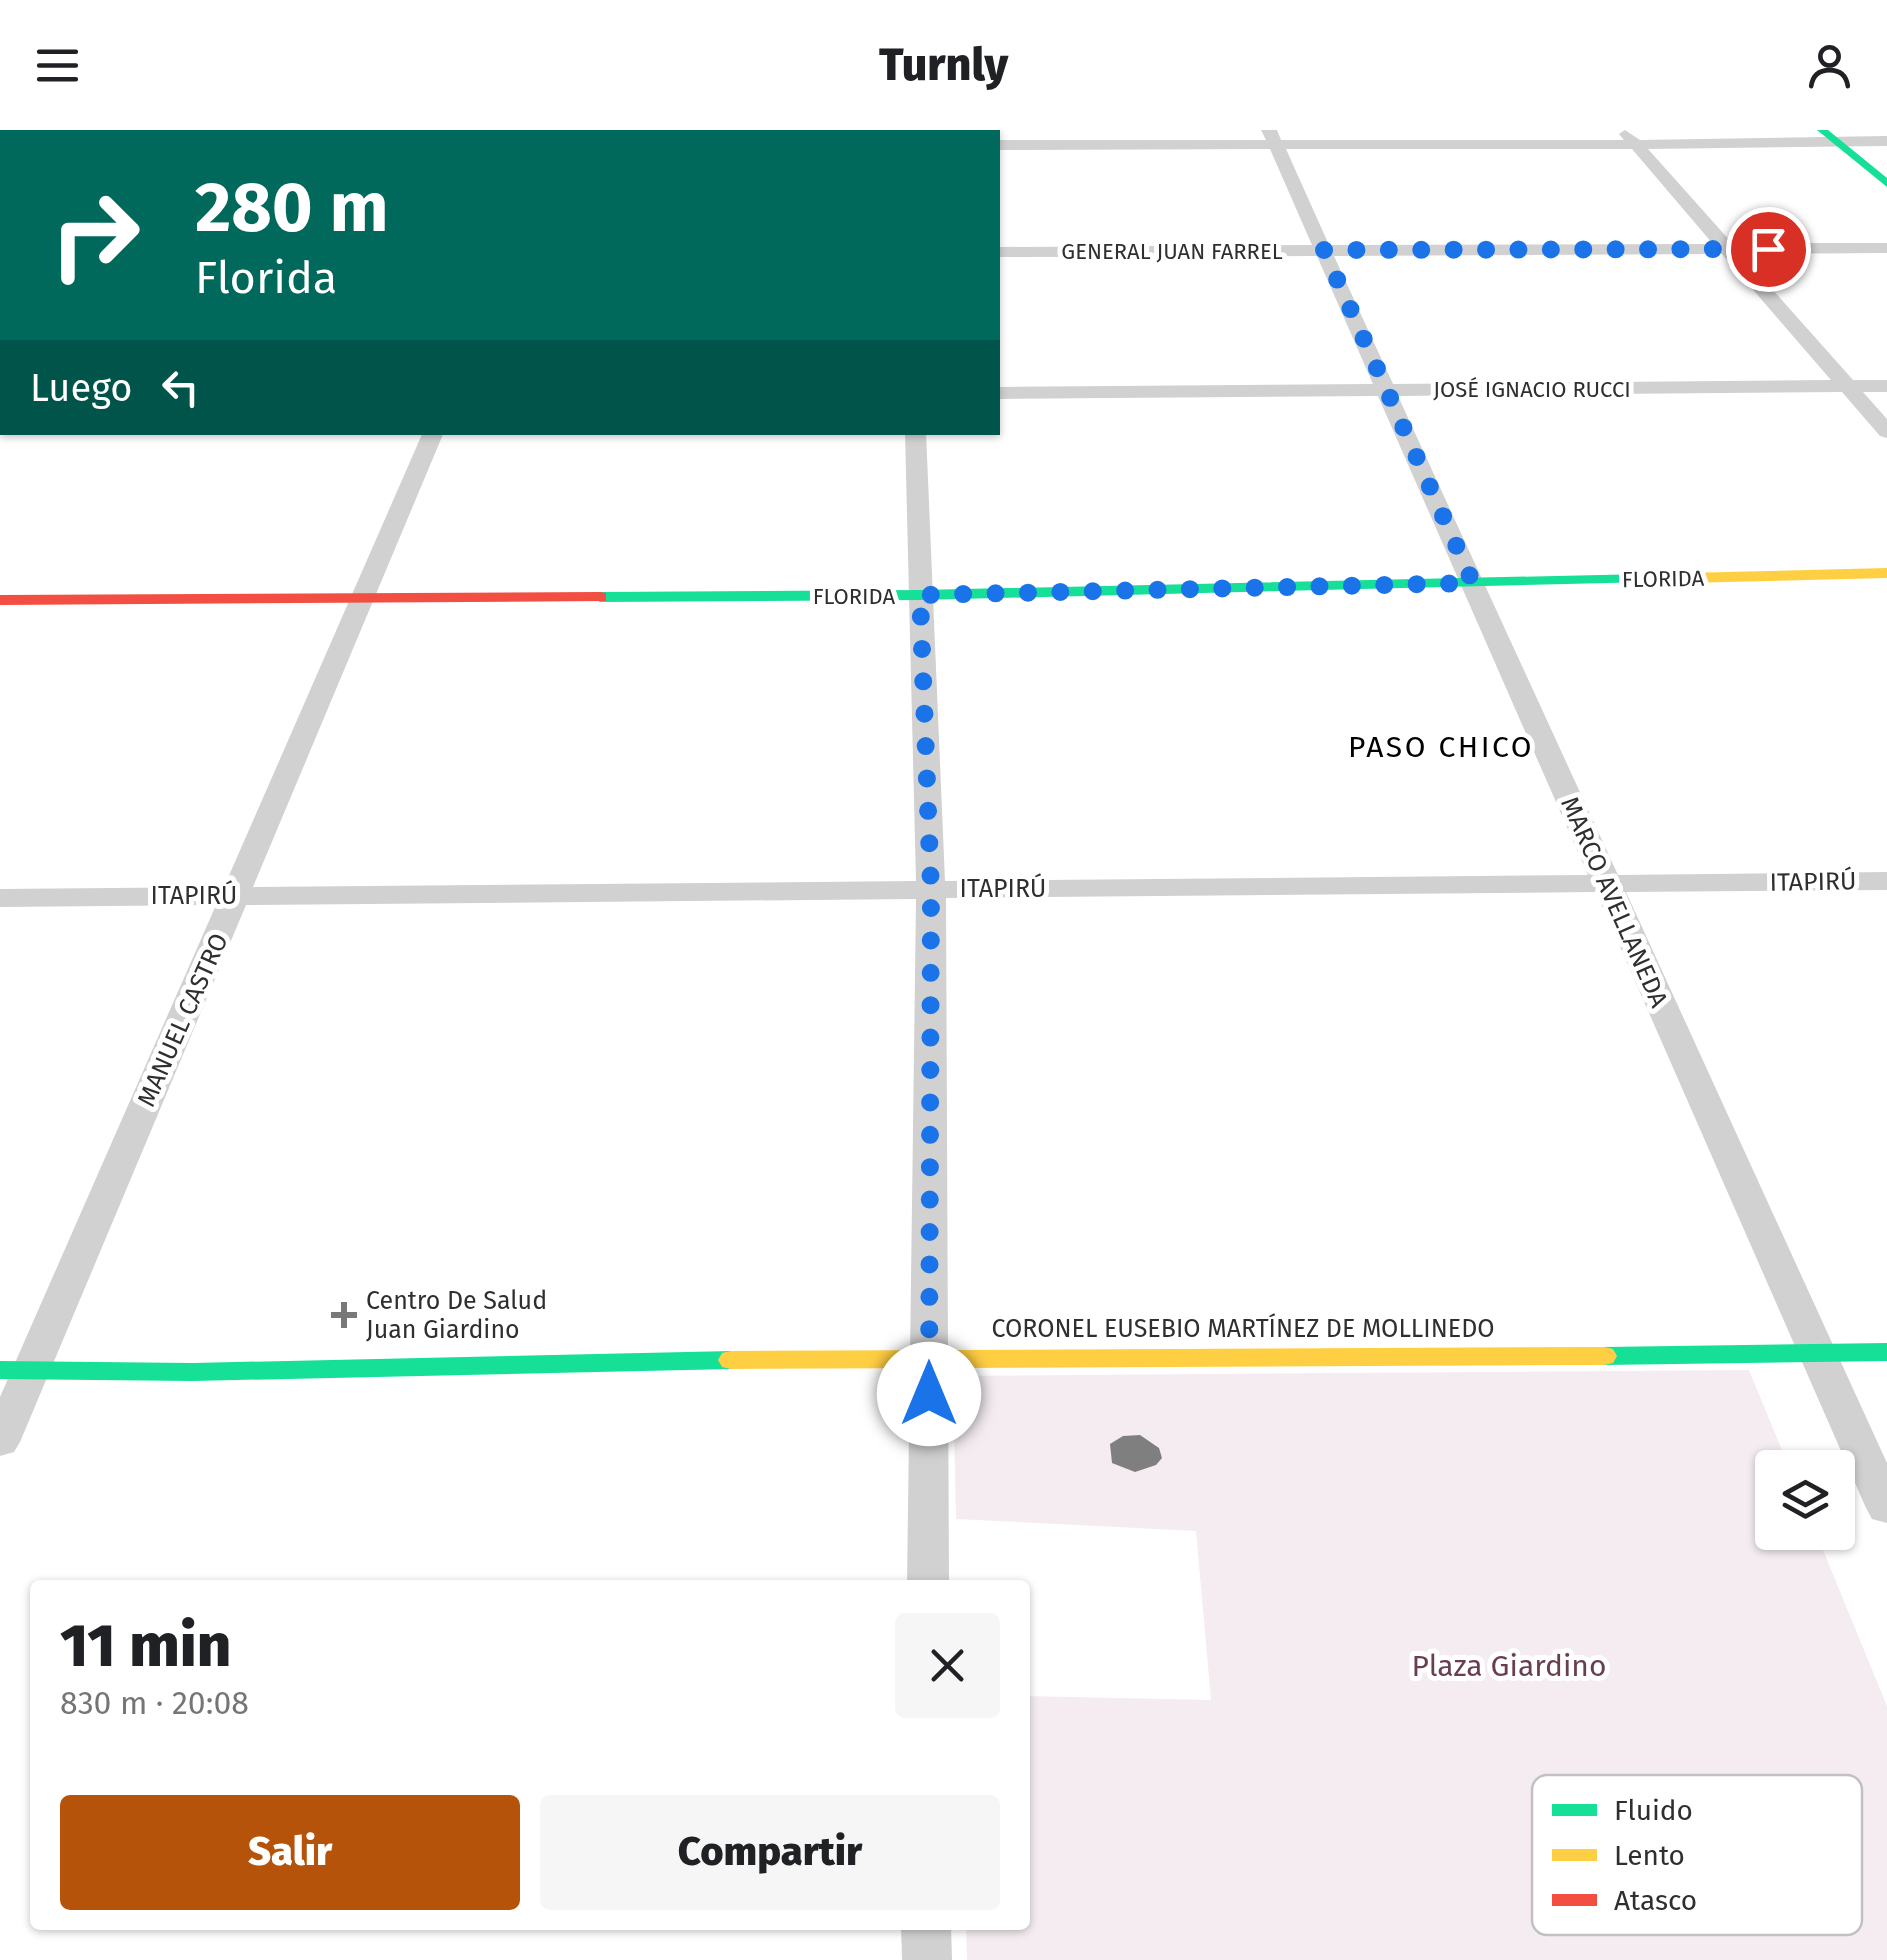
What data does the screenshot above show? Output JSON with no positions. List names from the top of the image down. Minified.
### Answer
{"streets":{"street":["GENERAL JUAN FARREL","JOSÉ IGNACIO RUCCI","FLORIDA","ITAPIRÚ","MARCO AVELLANEDA","MANUEL CASTRO","CORONEL EUSEBIO MARTÍNEZ DE MOLLINEDO"]},"crossings":[["GENERAL JUAN FARREL","MARCO AVELLANEDA"],["JOSÉ IGNACIO RUCCI","MARCO AVELLANEDA"],["FLORIDA","MARCO AVELLANEDA"],["FLORIDA","MANUEL CASTRO"],["ITAPIRÚ","MARCO AVELLANEDA"],["ITAPIRÚ","MANUEL CASTRO"],["MARCO AVELLANEDA","CORONEL EUSEBIO MARTÍNEZ DE MOLLINEDO"],["MANUEL CASTRO","CORONEL EUSEBIO MARTÍNEZ DE MOLLINEDO"]],"districts":["PASO CHICO"],"parks":["Plaza Giardino"],"places":{"health":["Centro De Salud Juan Giardino"]},"legend":["Fluido","Lento","Atasco"],"page":{"header":"Turnly","turn":["280 m","Florida"],"then":"Luego","heading":["11 min","830 m · 20:08"],"buttons":["Salir","Compartir"]}}
